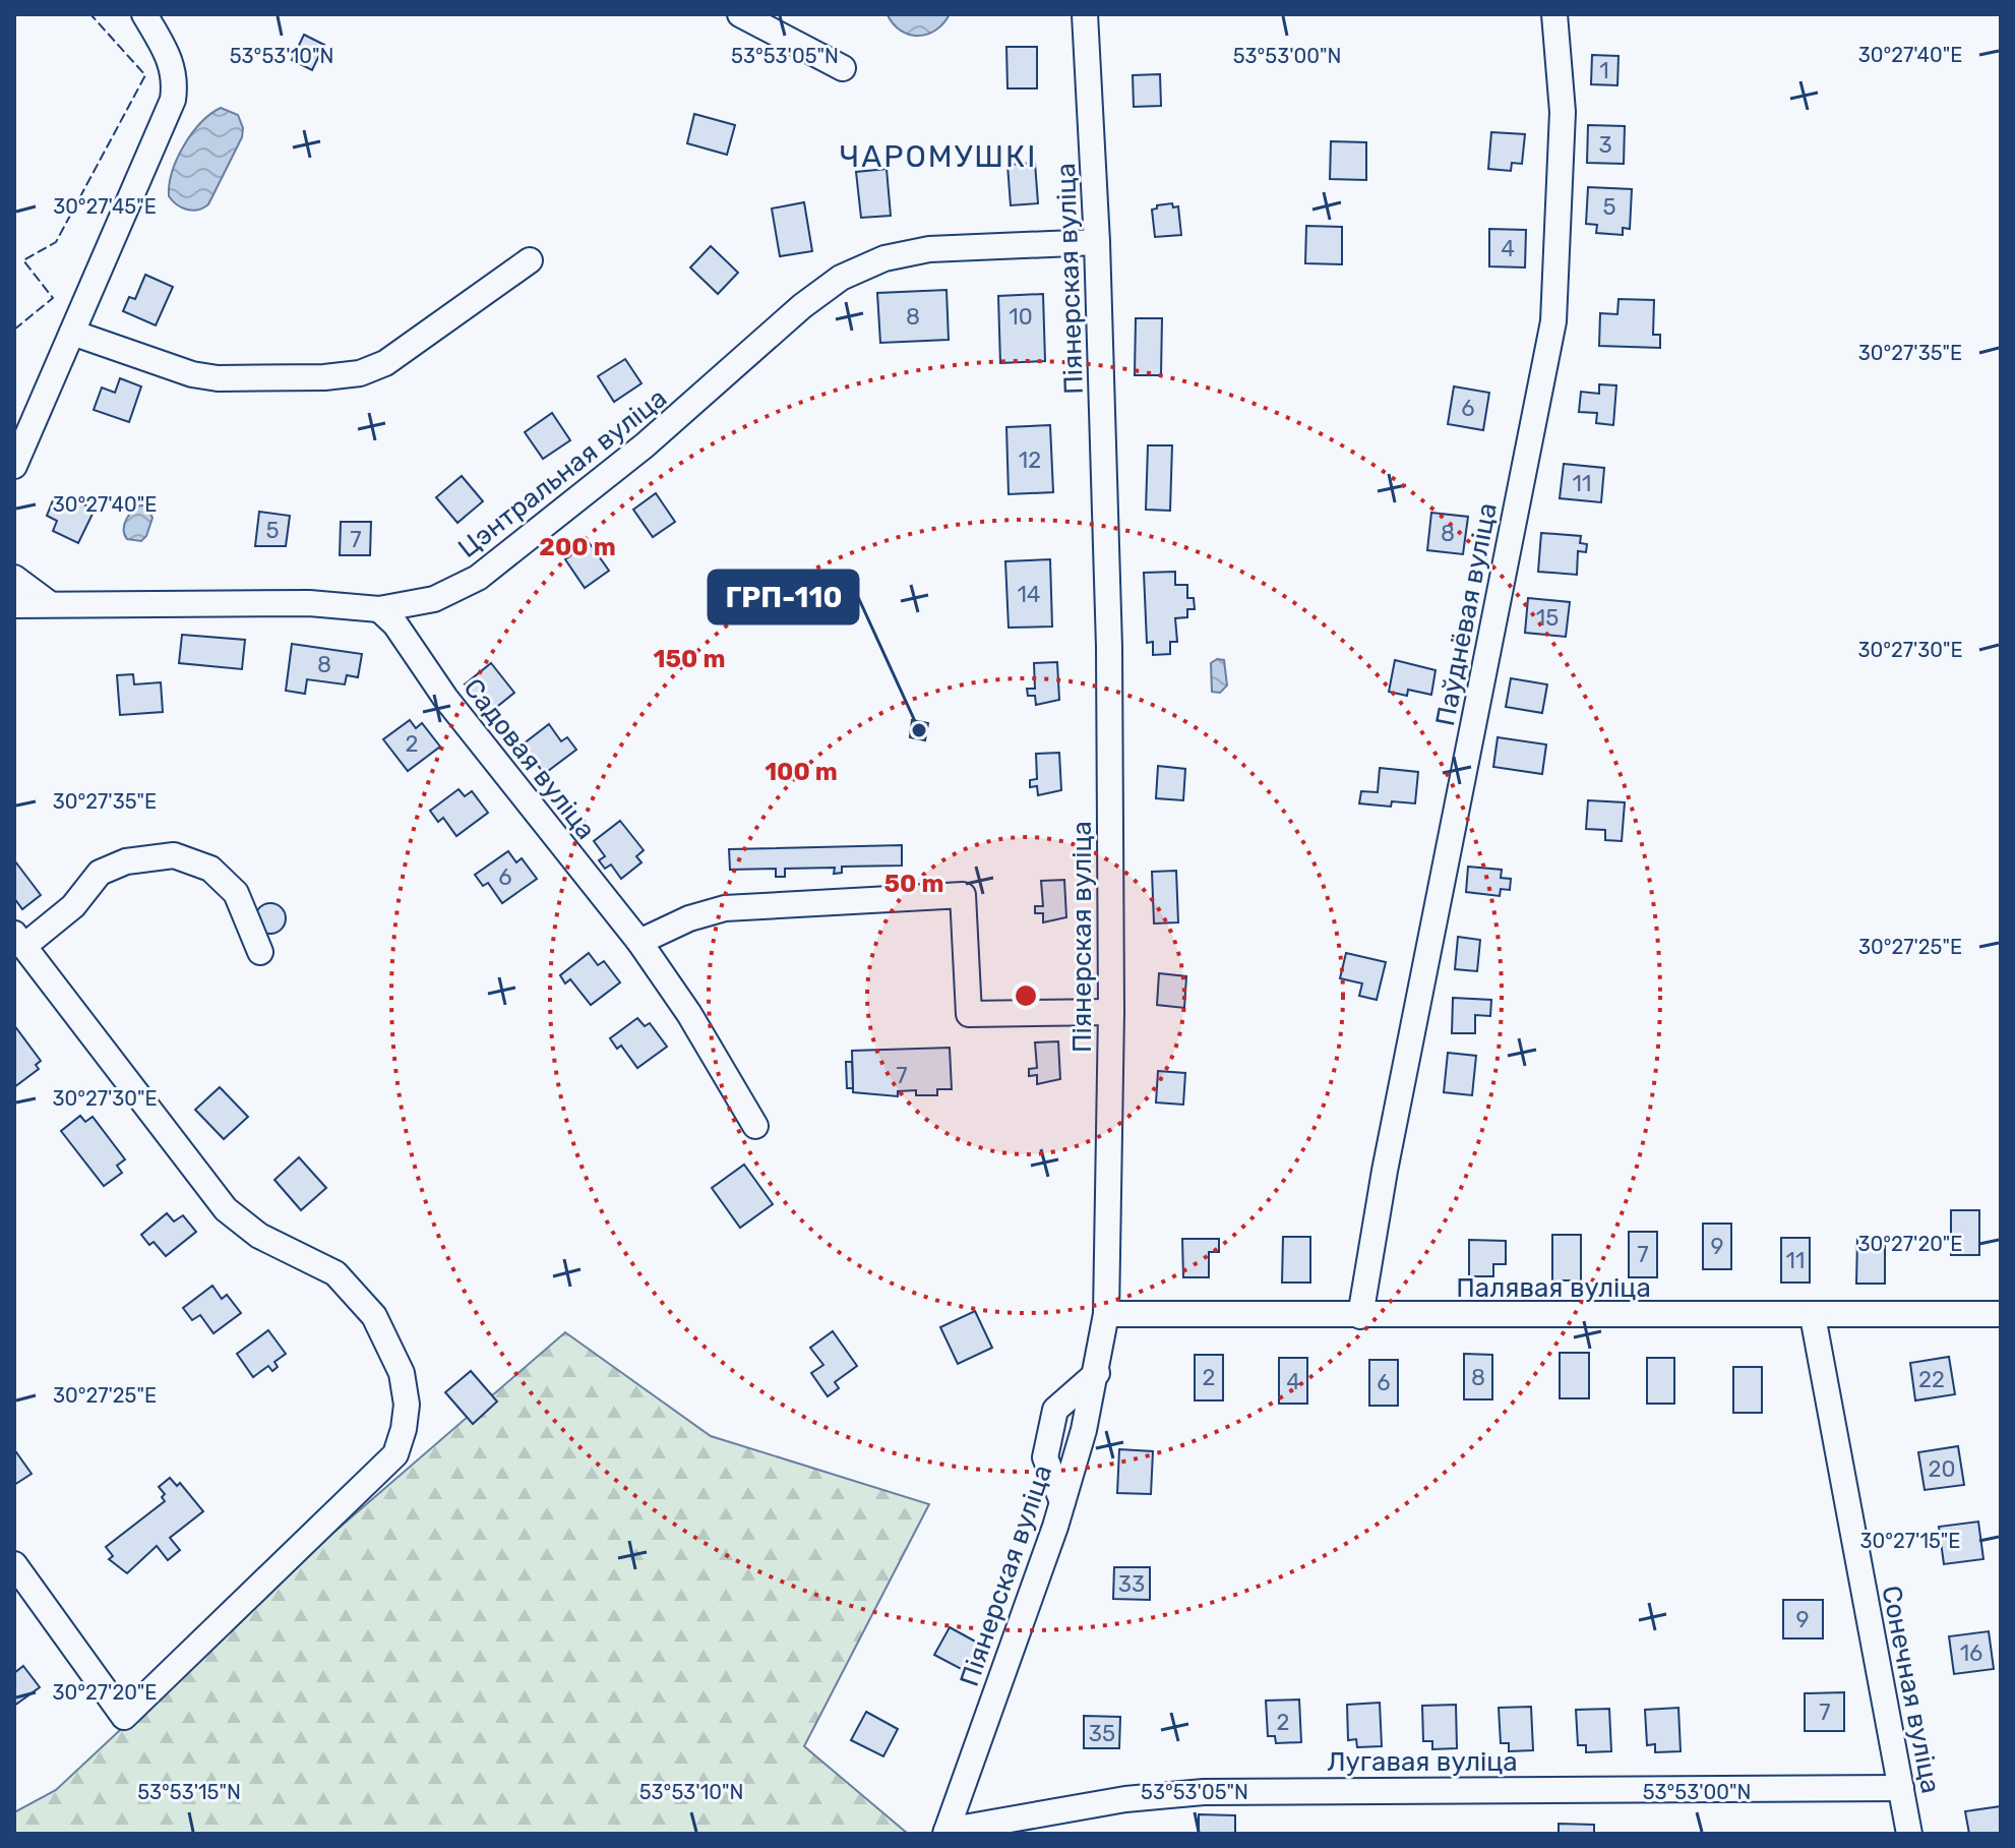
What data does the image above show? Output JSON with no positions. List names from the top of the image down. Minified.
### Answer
{"streets":{"street":["Піянерская вуліца","Цэнтральная вуліца","Паўднёвая вуліца","Садовая вуліца","Палявая вуліца","Сонечная вуліца","Лугавая вуліца"]},"crossings":[["Піянерская вуліца","Цэнтральная вуліца"],["Піянерская вуліца","Палявая вуліца"],["Піянерская вуліца","Лугавая вуліца"],["Цэнтральная вуліца","Садовая вуліца"],["Паўднёвая вуліца","Палявая вуліца"],["Палявая вуліца","Сонечная вуліца"],["Сонечная вуліца","Лугавая вуліца"]],"districts":["ЧАРОМУШКІ"],"places":["ГРП-110"],"house_numbers":["1","3","5","4","8","10","6","12","11","5","8","7","14","15","8","2","6","7","9","7","11","2","8","22","4","6","20","33","9","16","7","2","35"],"coordinates":["30°27'40\"E","53°53'10\"N","53°53'05\"N","53°53'00\"N","30°27'45\"E","30°27'35\"E","30°27'30\"E","30°27'25\"E","30°27'20\"E","30°27'15\"E","53°53'15\"N"],"rings":["200 m","150 m","100 m","50 m"]}
